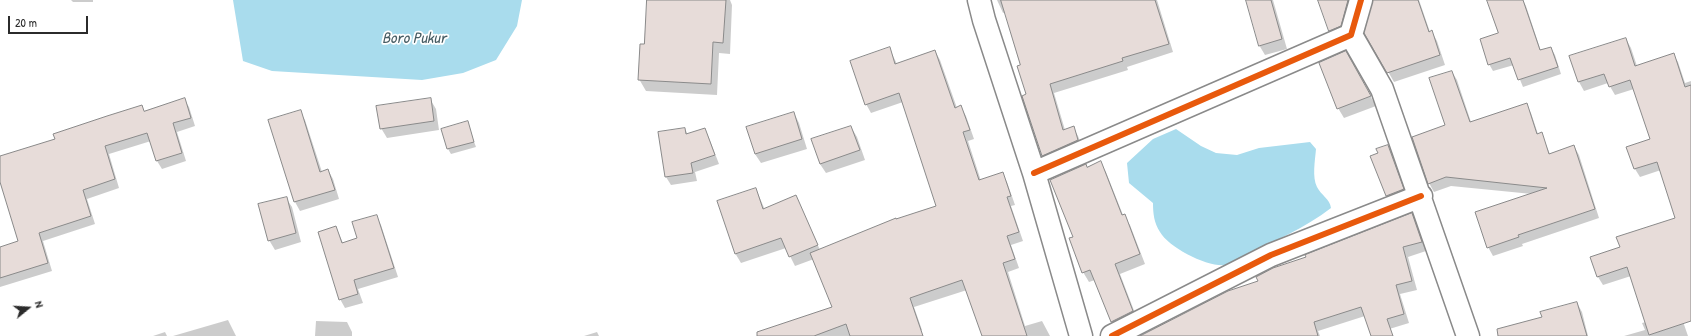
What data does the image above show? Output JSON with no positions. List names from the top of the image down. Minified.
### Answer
{"water":["Boro Pukur"],"scale_bar":"20 m","north":"right"}
